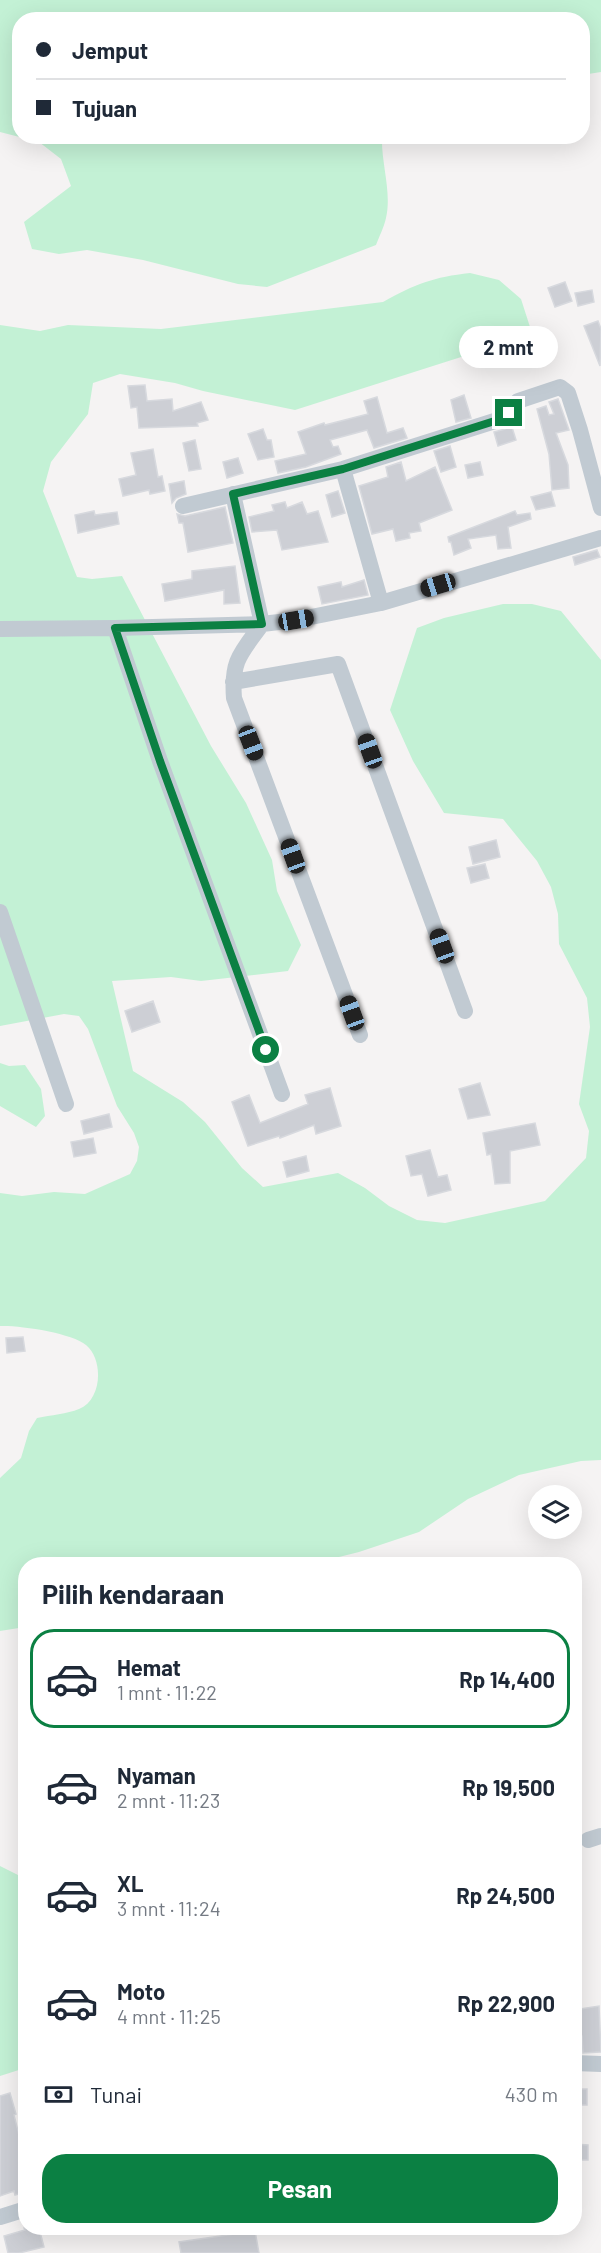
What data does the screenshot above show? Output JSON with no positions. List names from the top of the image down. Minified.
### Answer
{"page":{"banner":["Jemput","Tujuan"],"bubble":"2 mnt","heading":"Pilih kendaraan","list":[{"name":"Hemat","note":"1 mnt · 11:22","value":"Rp 14,400"},{"name":"Nyaman","note":"2 mnt · 11:23","value":"Rp 19,500"},{"name":"XL","note":"3 mnt · 11:24","value":"Rp 24,500"},{"name":"Moto","note":"4 mnt · 11:25","value":"Rp 22,900"}],"pay":["Tunai","430 m"],"buttons":"Pesan"}}
